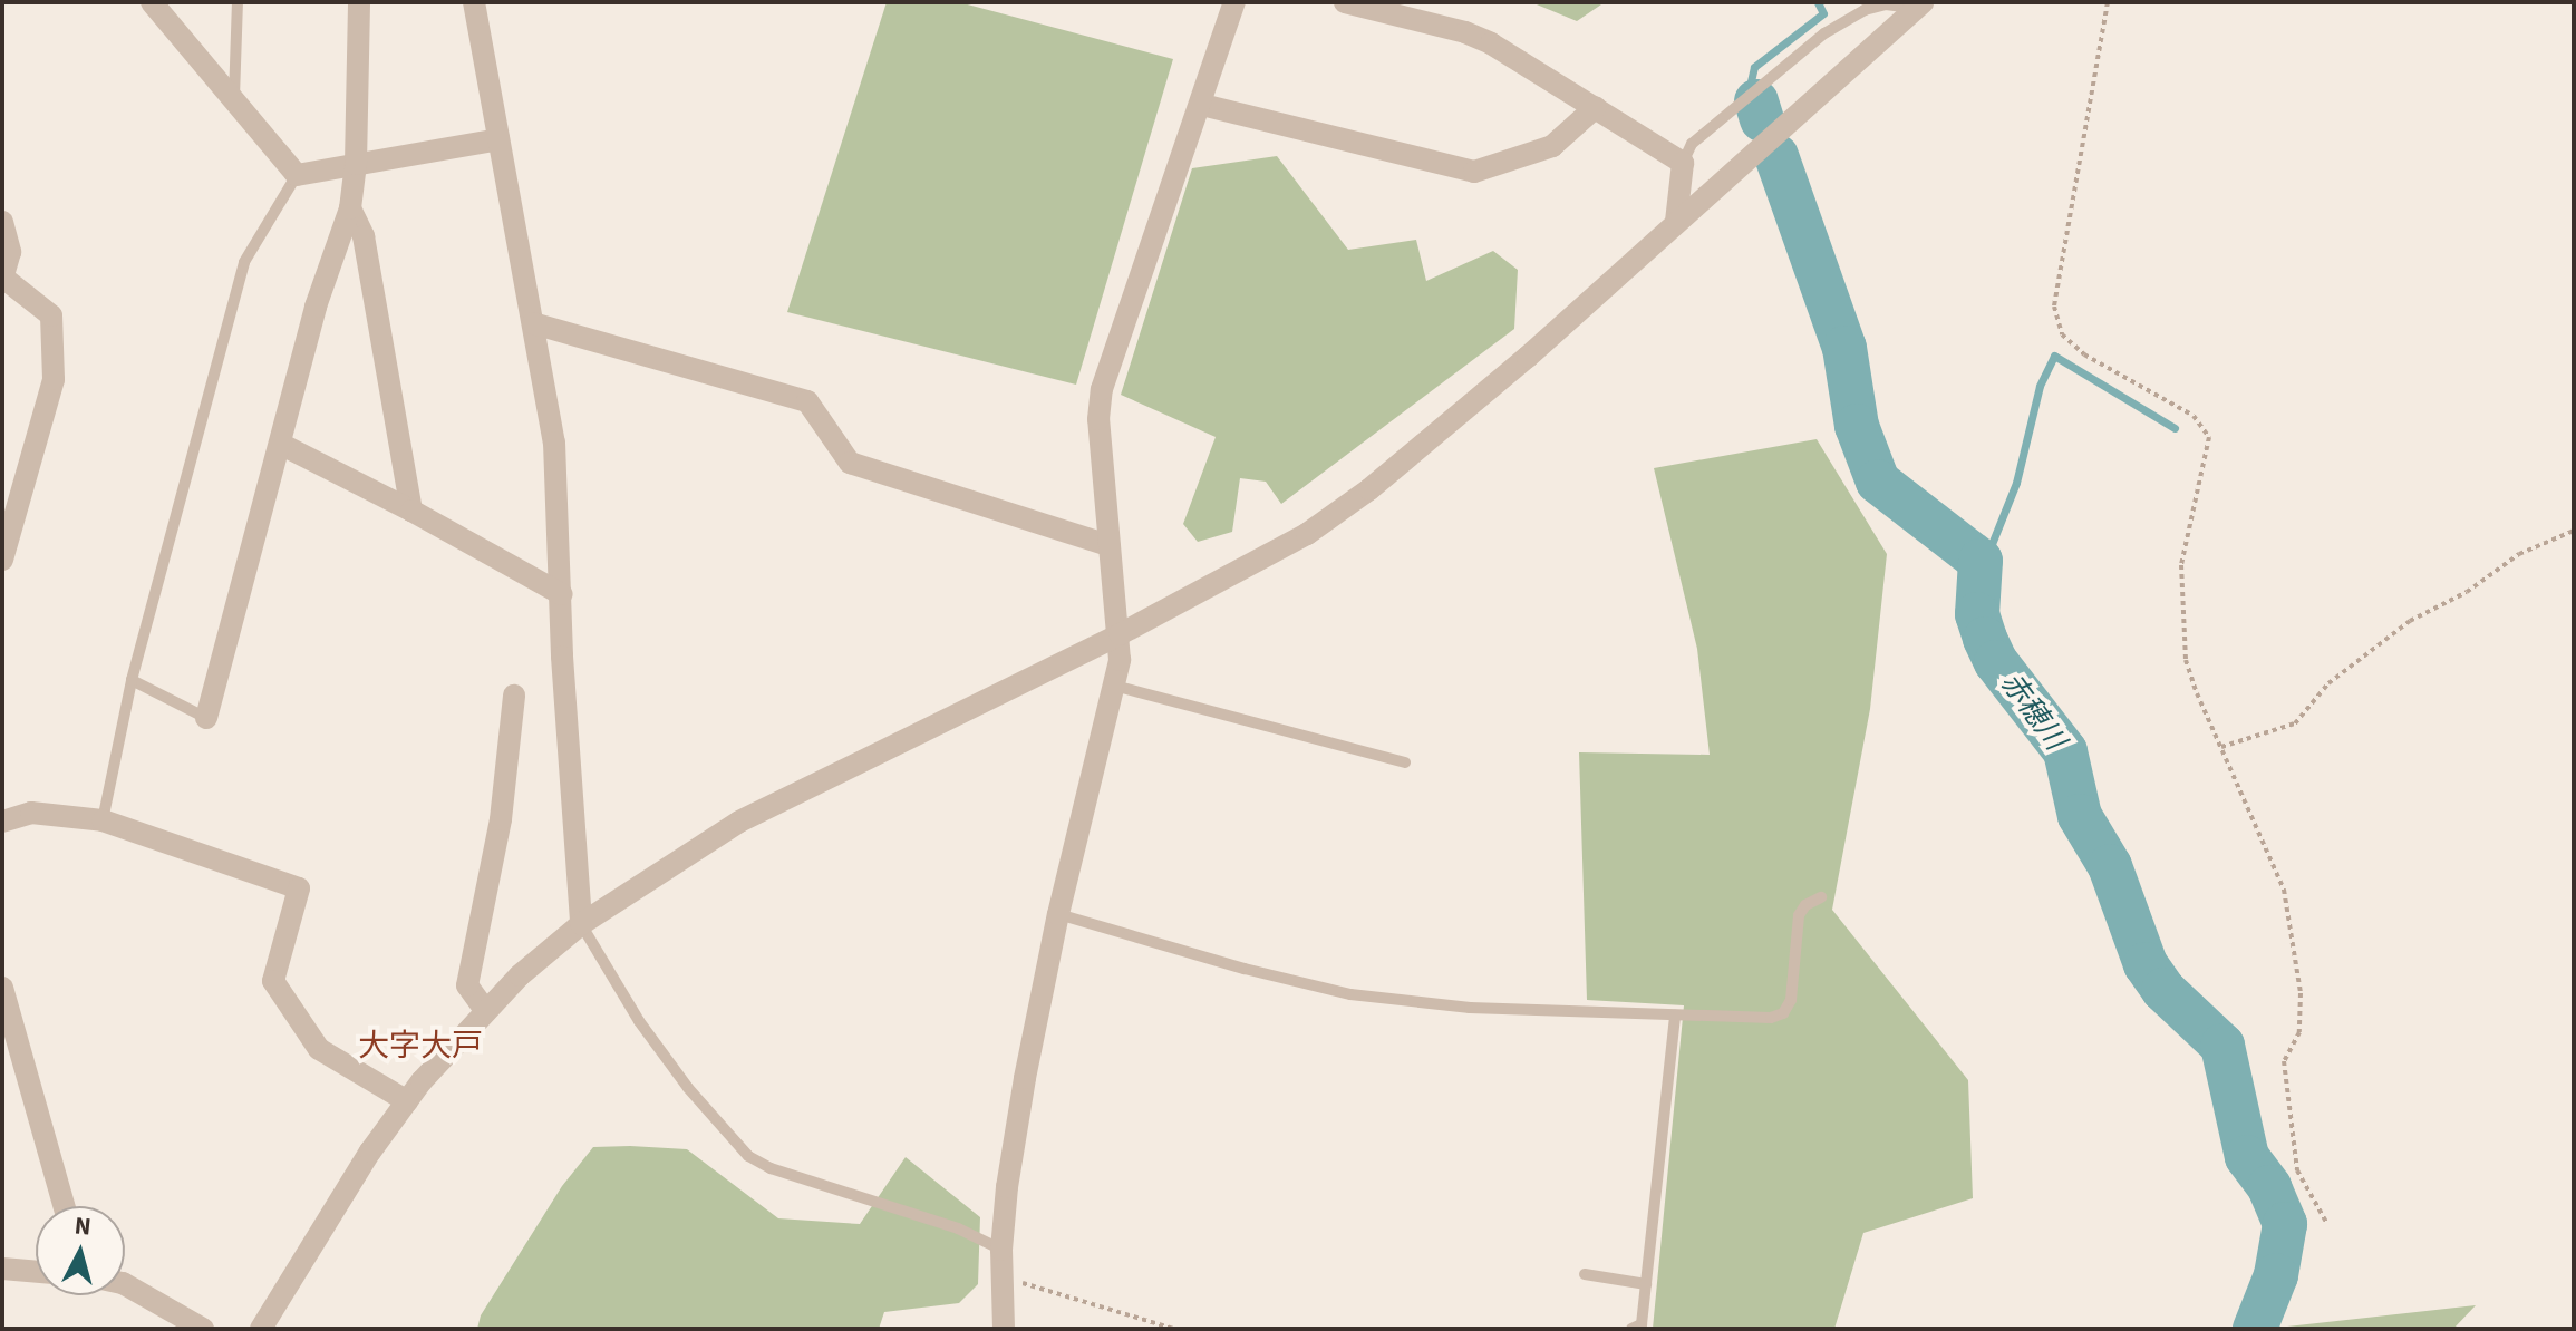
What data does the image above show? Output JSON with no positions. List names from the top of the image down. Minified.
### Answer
{"districts":["大字大戸"],"water":["赤穂川"],"north":"top"}
